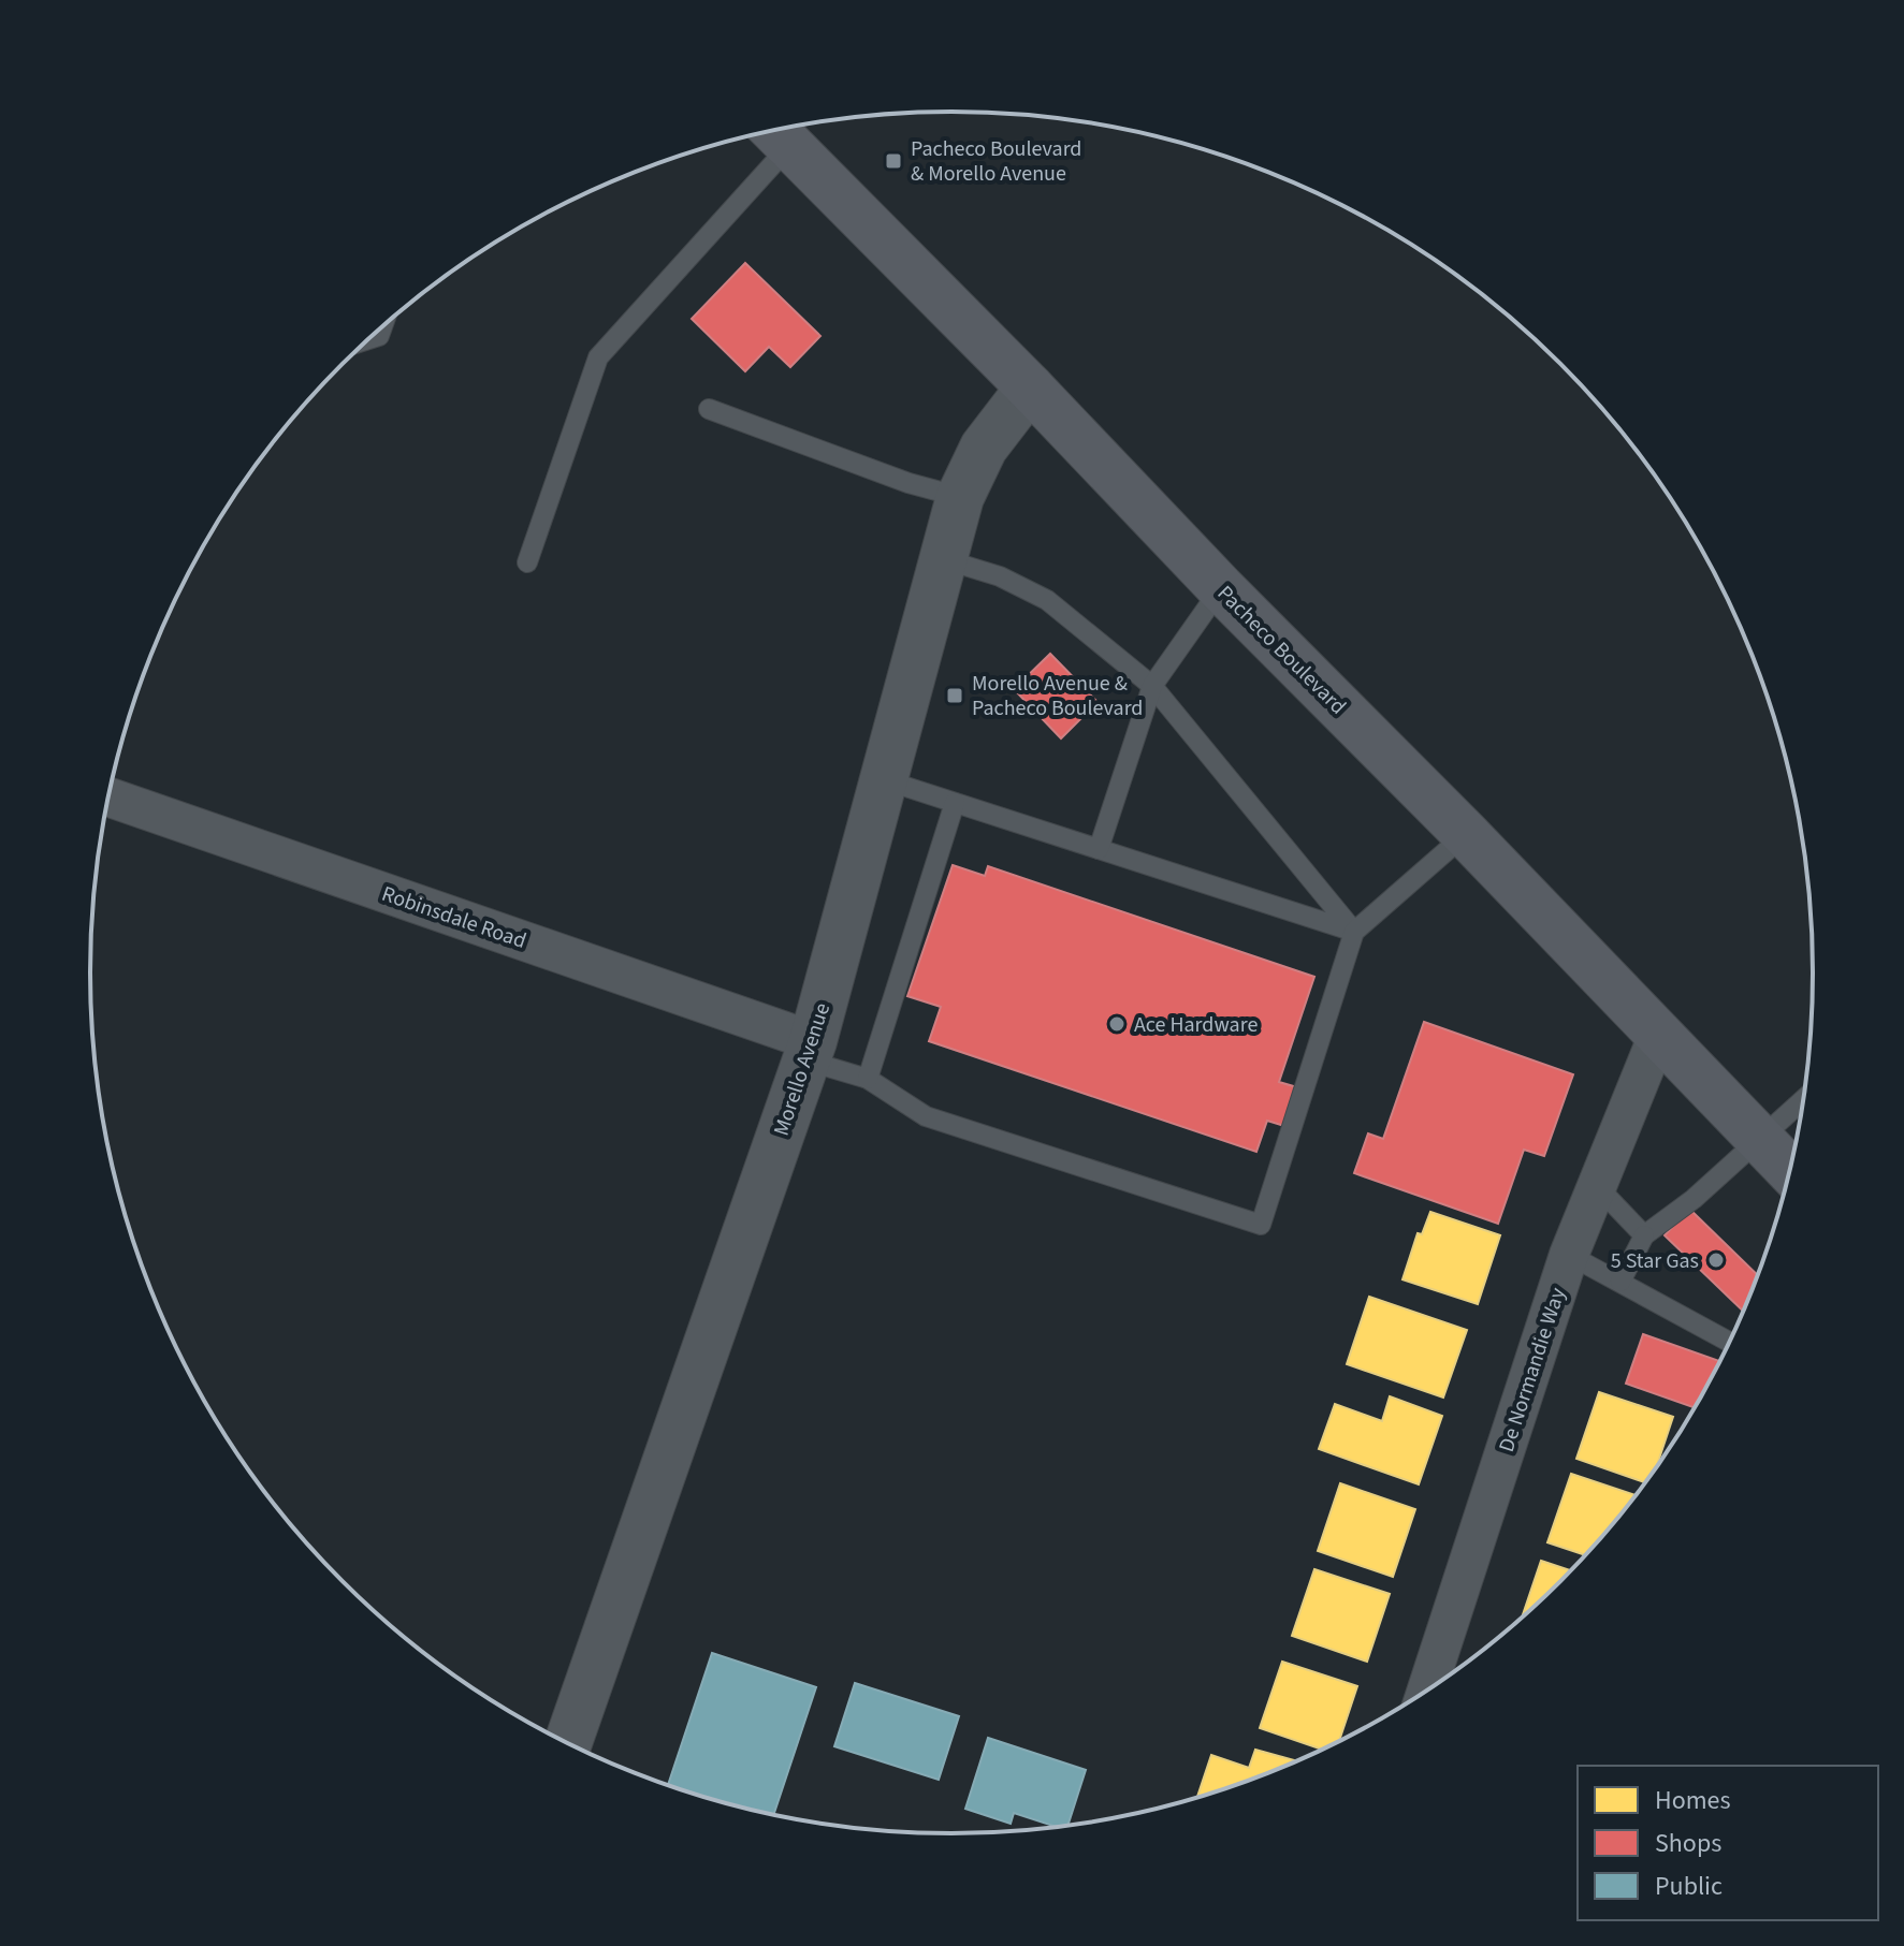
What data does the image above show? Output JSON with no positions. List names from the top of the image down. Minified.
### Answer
{"streets":{"main road":["Pacheco Boulevard"],"street":["Robinsdale Road","Morello Avenue","De Normandie Way"]},"crossings":[["Pacheco Boulevard","Morello Avenue"],["Pacheco Boulevard","De Normandie Way"],["Robinsdale Road","Morello Avenue"]],"places":{"transit":["Pacheco Boulevard & Morello Avenue","Morello Avenue & Pacheco Boulevard"],"other":["Ace Hardware","5 Star Gas"]},"legend":["Homes","Shops","Public"]}
